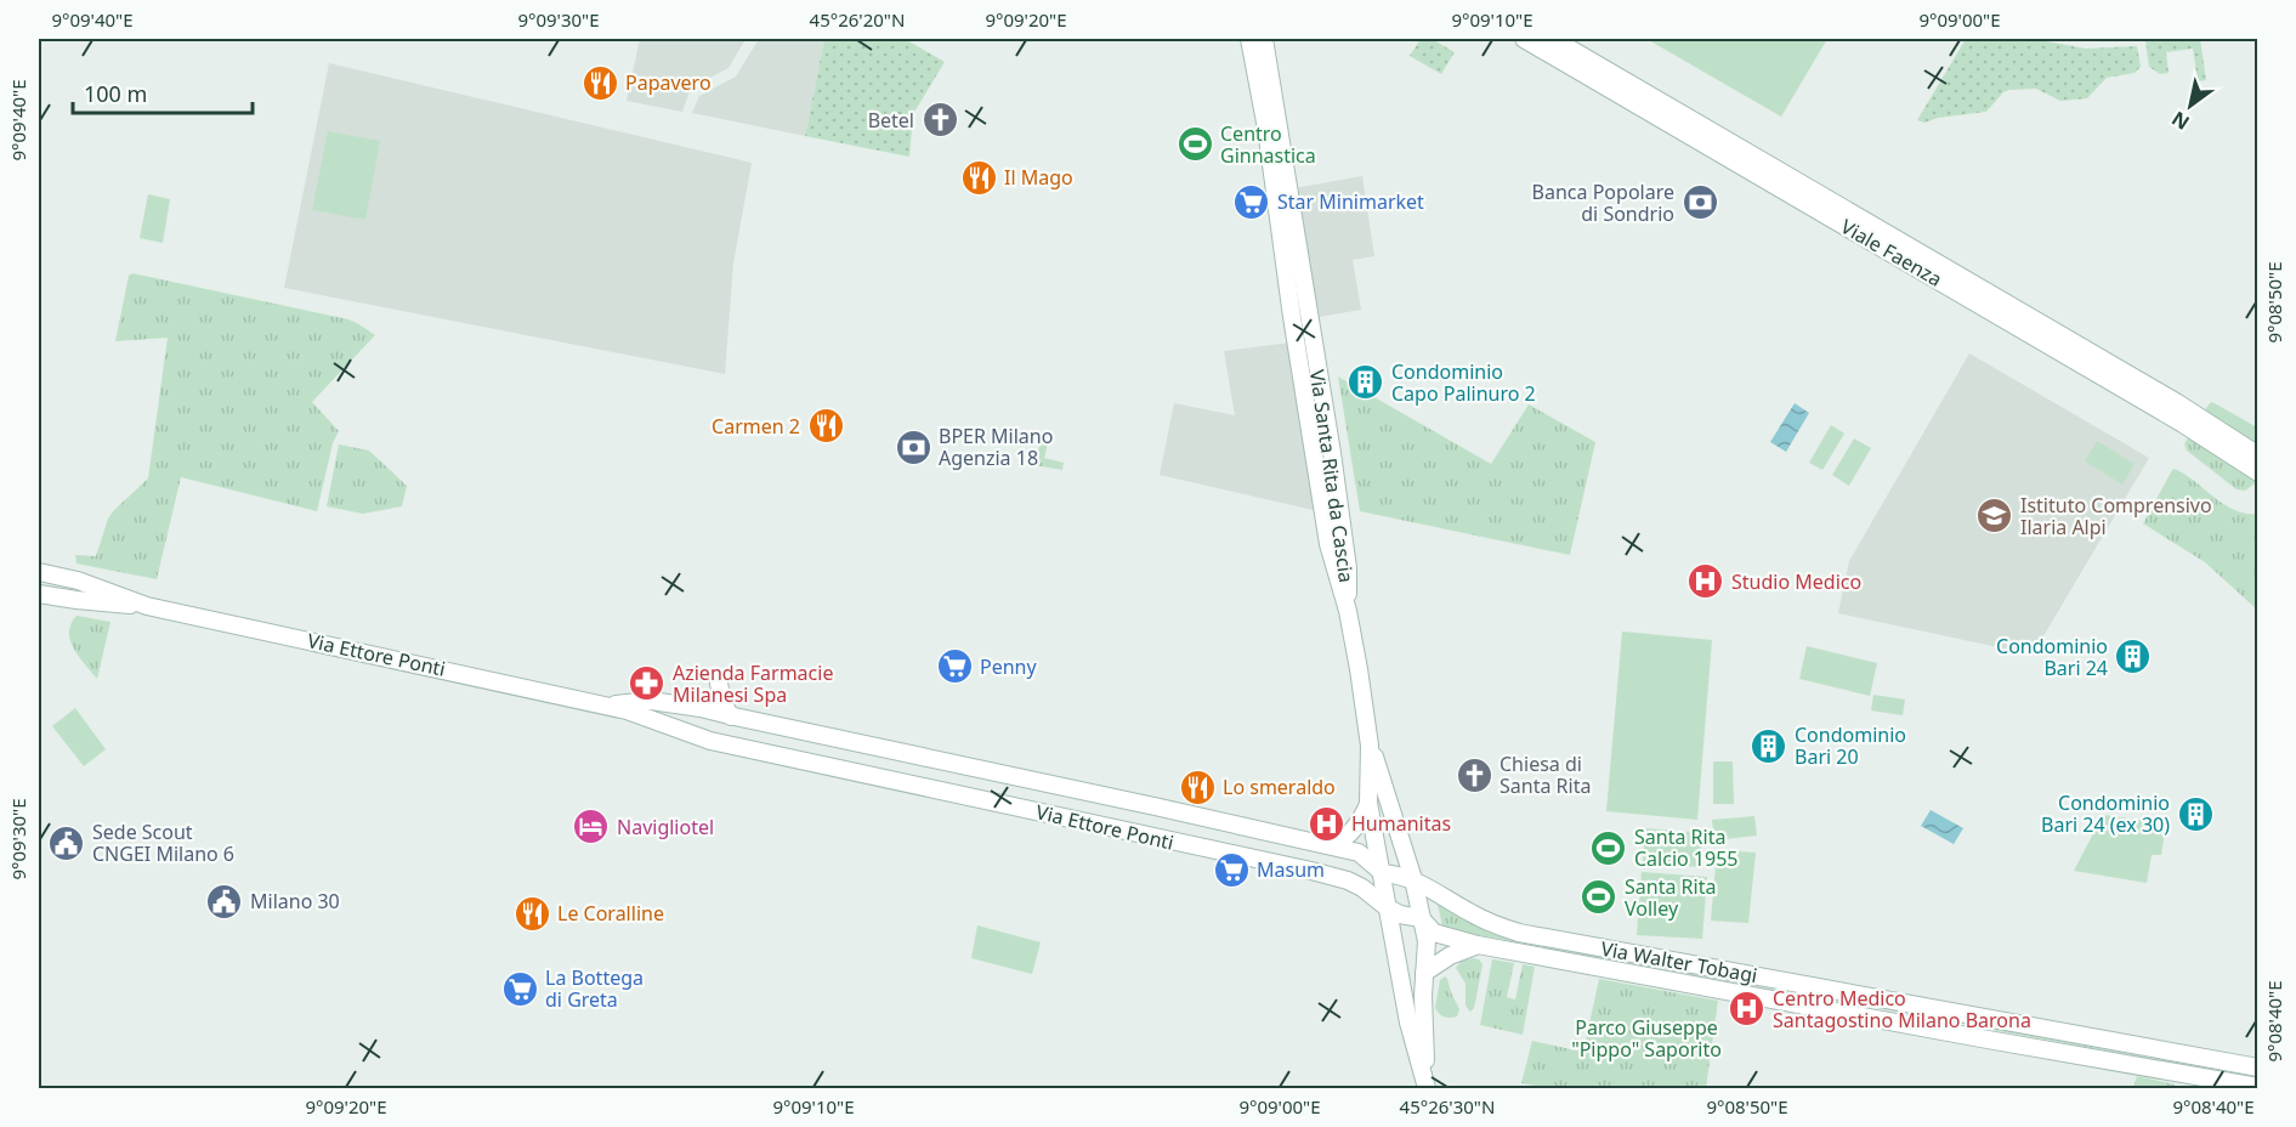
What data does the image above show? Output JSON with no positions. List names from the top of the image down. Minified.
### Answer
{"streets":{"street":["Viale Faenza","Via Santa Rita da Cascia","Via Ettore Ponti","Via Walter Tobagi"]},"crossings":[["Via Santa Rita da Cascia","Via Ettore Ponti"],["Via Santa Rita da Cascia","Via Walter Tobagi"],["Via Ettore Ponti","Via Walter Tobagi"]],"parks":["Parco Giuseppe \"Pippo\" Saporito"],"places":{"restaurant":["Papavero","Il Mago","Carmen 2","Lo smeraldo","Le Coralline"],"church":["Betel","Chiesa di Santa Rita"],"sports":["Centro Ginnastica","Santa Rita Calcio 1955","Santa Rita Volley"],"supermarket":["Star Minimarket","Penny","Masum","La Bottega di Greta"],"bank":["Banca Popolare di Sondrio","BPER Milano Agenzia 18"],"building":["Condominio Capo Palinuro 2","Condominio Bari 24","Condominio Bari 20","Condominio Bari 24 (ex 30)"],"school or university":["Istituto Comprensivo Ilaria Alpi"],"hospital":["Studio Medico","Humanitas","Centro Medico Santagostino Milano Barona"],"pharmacy":["Azienda Farmacie Milanesi Spa"],"hotel":["Navigliotel"],"public building":["Sede Scout CNGEI Milano 6","Milano 30"]},"scale_bar":"100 m","north":"bottom left","coordinates":["9°09'40\"E","9°09'30\"E","45°26'20\"N","9°09'20\"E","9°09'10\"E","9°09'00\"E","9°08'50\"E","9°08'40\"E","45°26'30\"N"]}
